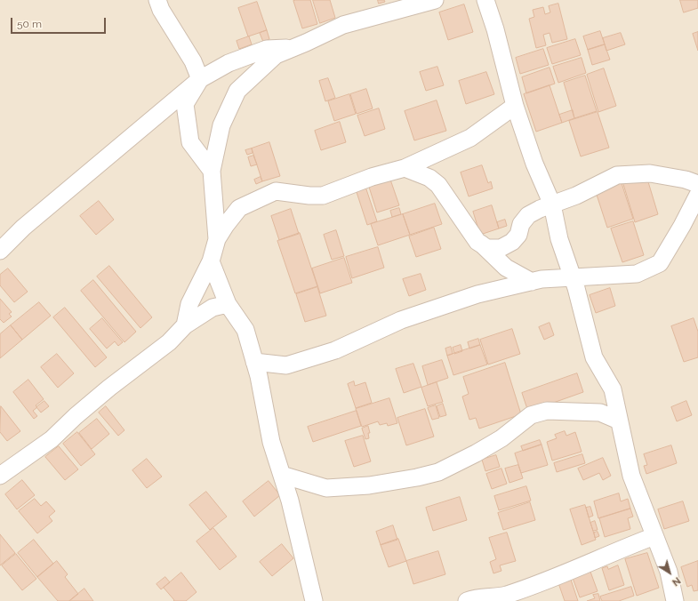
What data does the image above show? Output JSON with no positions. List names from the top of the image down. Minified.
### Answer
{"scale_bar":"50 m","north":"bottom right"}
